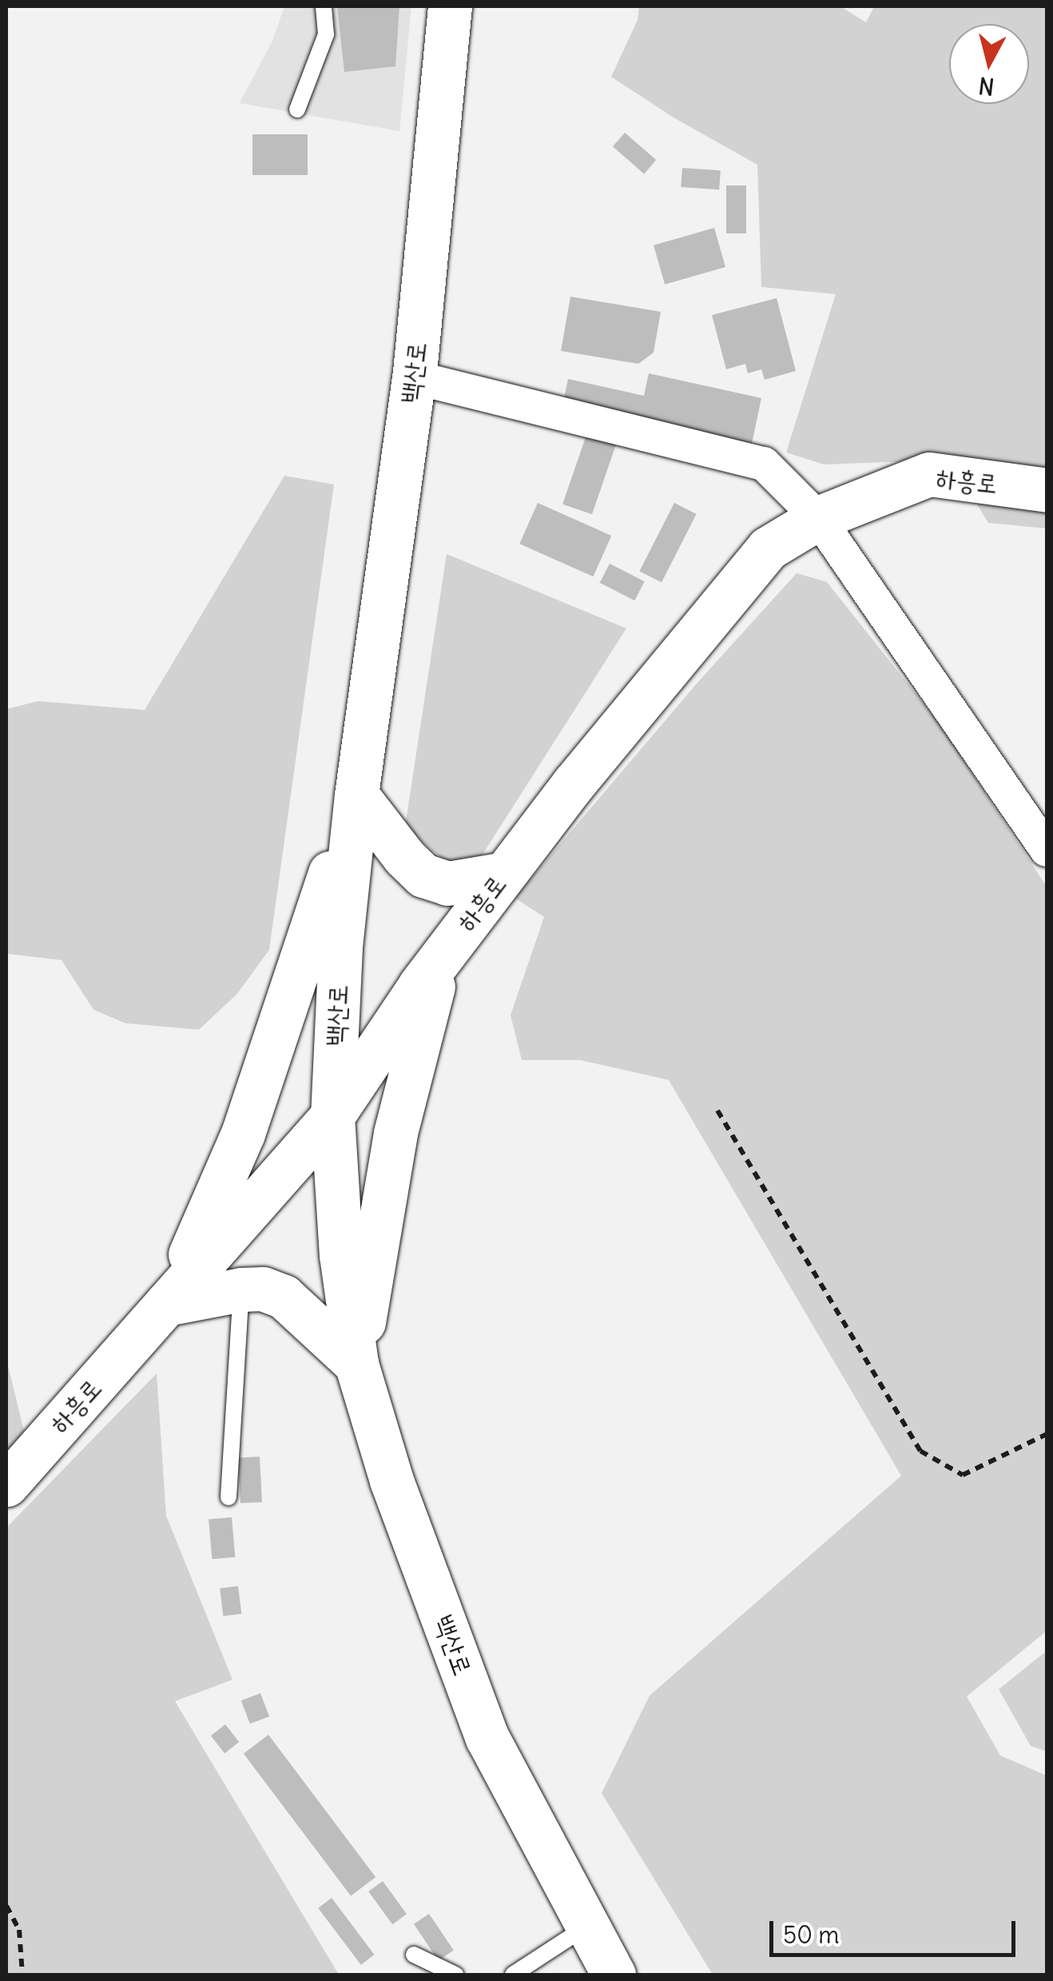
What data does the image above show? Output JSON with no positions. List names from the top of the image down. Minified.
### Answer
{"streets":{"main road":["백산로","하흥로"]},"crossings":[["백산로","하흥로"]],"scale_bar":"50 m","north":"bottom"}
